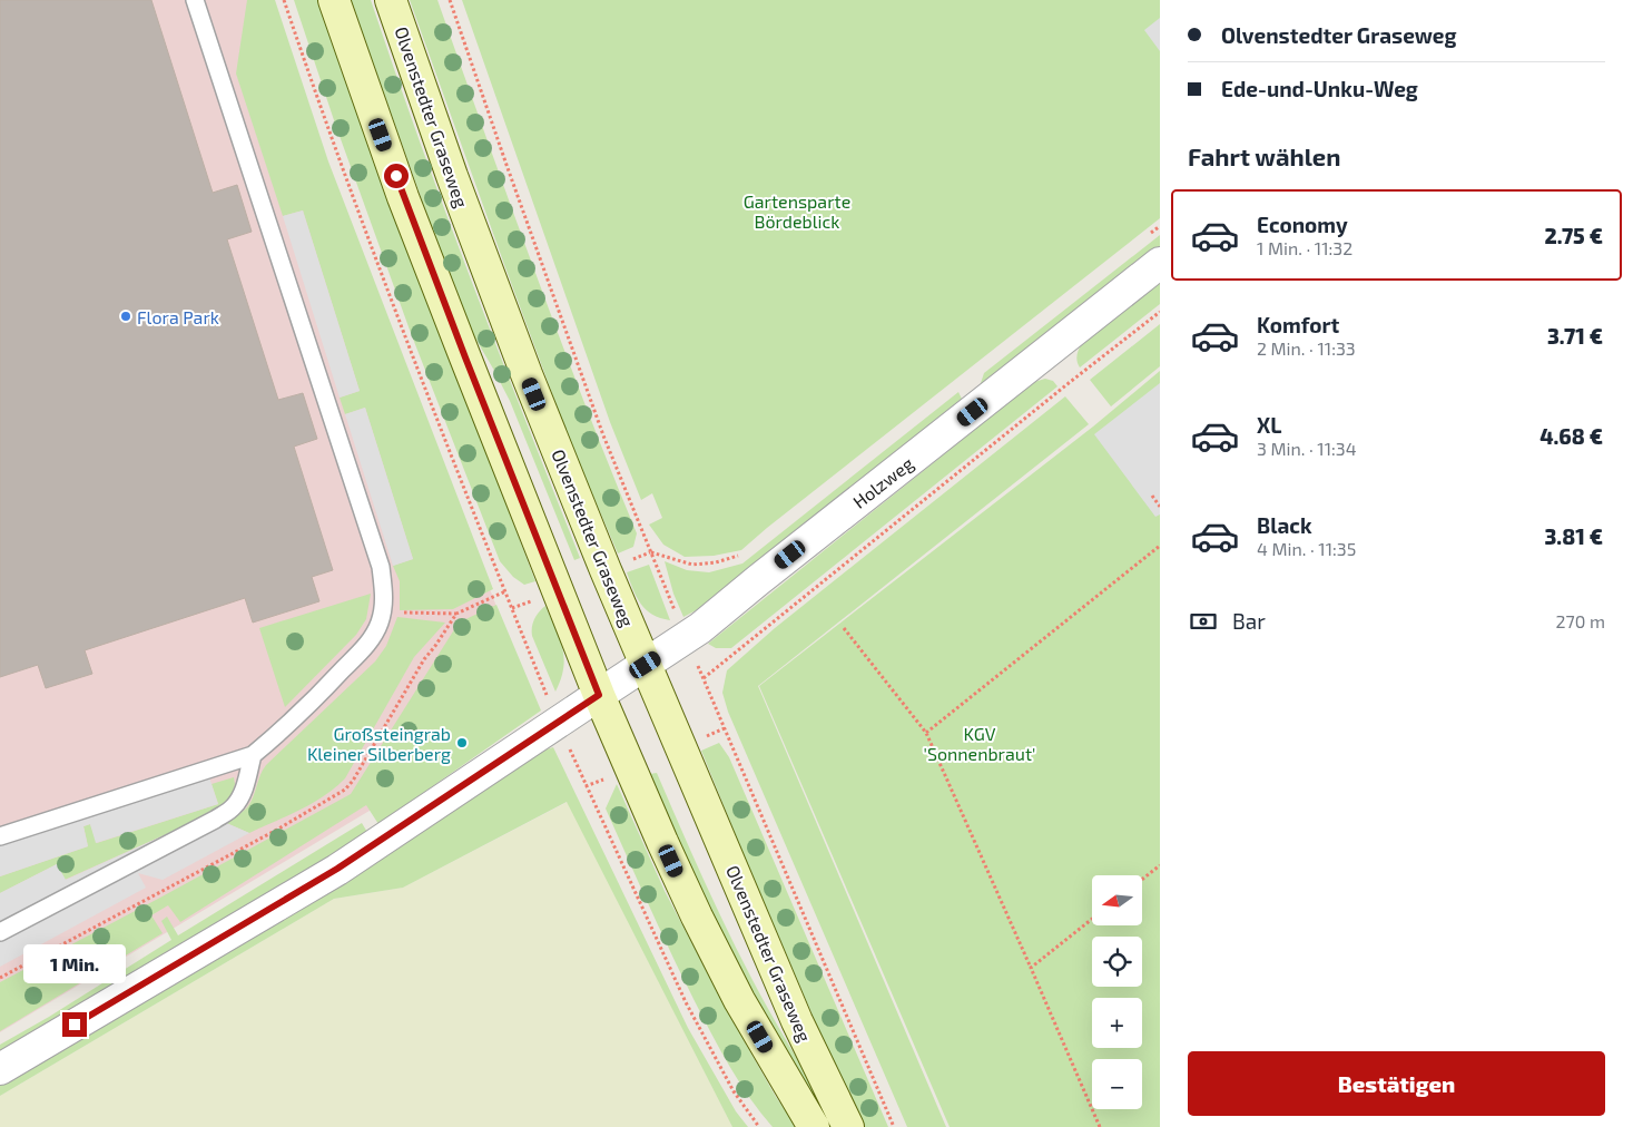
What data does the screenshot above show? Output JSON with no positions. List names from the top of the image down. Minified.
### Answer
{"streets":{"main road":["Olvenstedter Graseweg"],"street":["Holzweg"]},"crossings":[["Olvenstedter Graseweg","Holzweg"]],"parks":["Gartensparte Bördeblick","KGV 'Sonnenbraut'"],"places":["Flora Park","Großsteingrab Kleiner Silberberg"],"north":"left","page":{"banner":["Olvenstedter Graseweg","Ede-und-Unku-Weg"],"heading":"Fahrt wählen","list":[{"name":"Economy","note":"1 Min. · 11:32","value":"2.75 €"},{"name":"Komfort","note":"2 Min. · 11:33","value":"3.71 €"},{"name":"XL","note":"3 Min. · 11:34","value":"4.68 €"},{"name":"Black","note":"4 Min. · 11:35","value":"3.81 €"}],"pay":["Bar","270 m"],"map_buttons":["+","−"],"bubble":"1 Min.","buttons":"Bestätigen"}}
